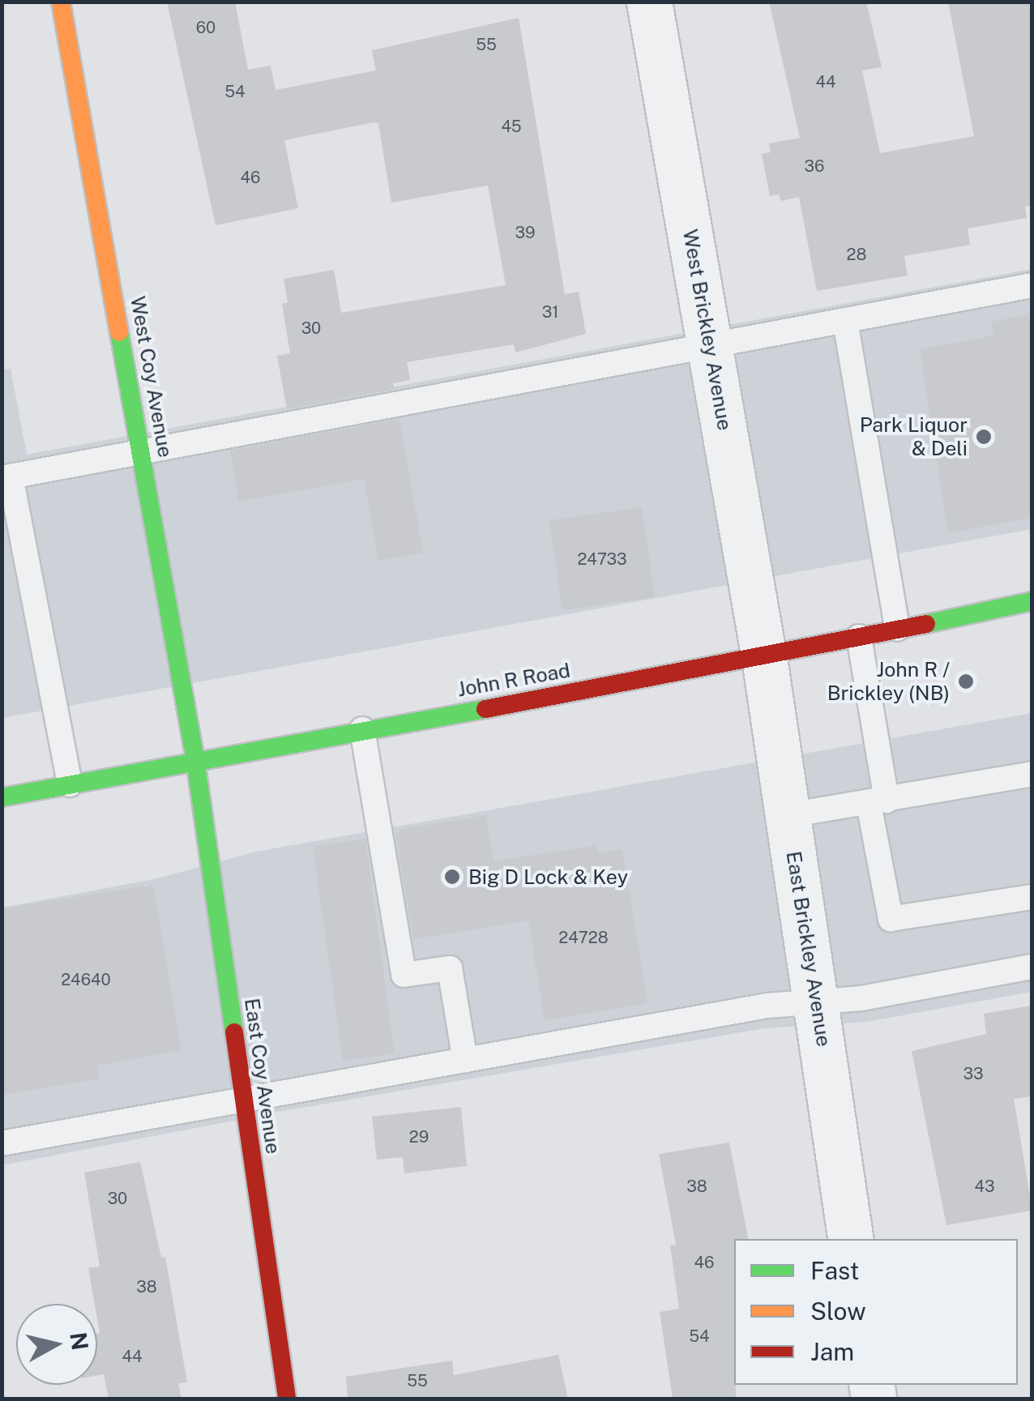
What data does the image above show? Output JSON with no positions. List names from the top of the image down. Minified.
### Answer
{"streets":{"street":["West Brickley Avenue","West Coy Avenue","John R Road","East Brickley Avenue","East Coy Avenue"]},"crossings":[["West Brickley Avenue","John R Road"],["West Brickley Avenue","East Brickley Avenue"],["West Coy Avenue","John R Road"],["West Coy Avenue","East Coy Avenue"],["John R Road","East Brickley Avenue"],["John R Road","East Coy Avenue"]],"places":["Park Liquor & Deli","John R / Brickley (NB)","Big D Lock & Key"],"house_numbers":["60","55","44","54","45","36","46","39","28","31","30","24733","24728","24640","33","29","38","43","30","46","38","54","44","55"],"legend":["Fast","Slow","Jam"],"north":"right"}
